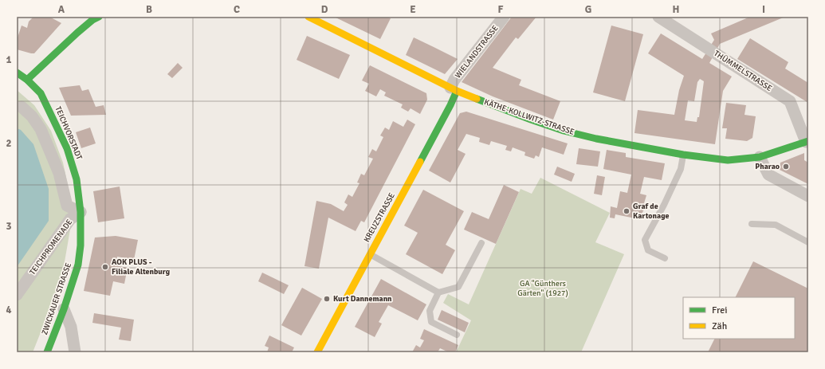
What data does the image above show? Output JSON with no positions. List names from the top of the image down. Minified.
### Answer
{"streets":{"street":["WIELANDSTRASSE","THÜMMELSTRASSE","KÄTHE-KOLLWITZ-STRASSE","TEICHVORSTADT","KREUZSTRASSE","TEICHPROMENADE","ZWICKAUER STRASSE"]},"crossings":[["WIELANDSTRASSE","KÄTHE-KOLLWITZ-STRASSE"],["WIELANDSTRASSE","KREUZSTRASSE"],["THÜMMELSTRASSE","KÄTHE-KOLLWITZ-STRASSE"],["KÄTHE-KOLLWITZ-STRASSE","KREUZSTRASSE"],["TEICHVORSTADT","TEICHPROMENADE"],["TEICHVORSTADT","ZWICKAUER STRASSE"],["TEICHPROMENADE","ZWICKAUER STRASSE"]],"parks":["GA \"Günthers Gärten\" (1927)"],"places":["Pharao","Graf de Kartonage","AOK PLUS - Filiale Altenburg","Kurt Dannemann"],"legend":["Frei","Zäh"],"grid":{"columns":["A","B","C","D","E","F","G","H","I"],"rows":["1","2","3","4"]}}
